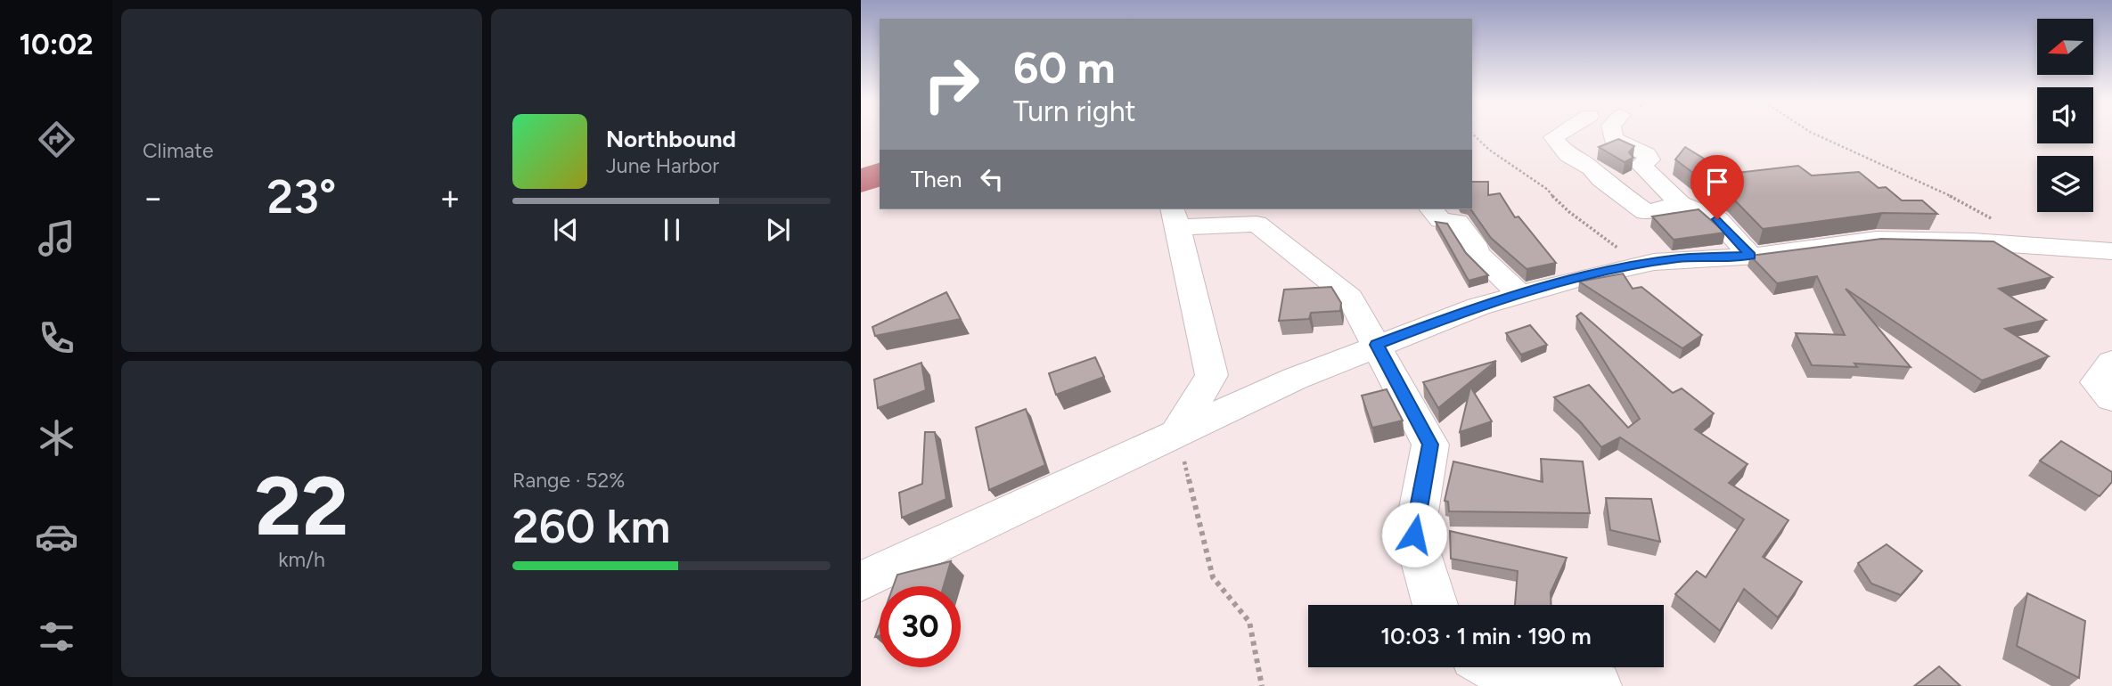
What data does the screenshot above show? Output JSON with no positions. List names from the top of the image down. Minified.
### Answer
{"north":"left","page":{"tabs":"10:02","tile":["Climate",["22","km/h"],["Range · 52%","260 km"]],"turn":["60 m","Turn right"],"song":["Northbound","June Harbor"],"then":"Then","heat":["−","23°","+"],"limit":"30","trip":"10:03 · 1 min · 190 m"}}
